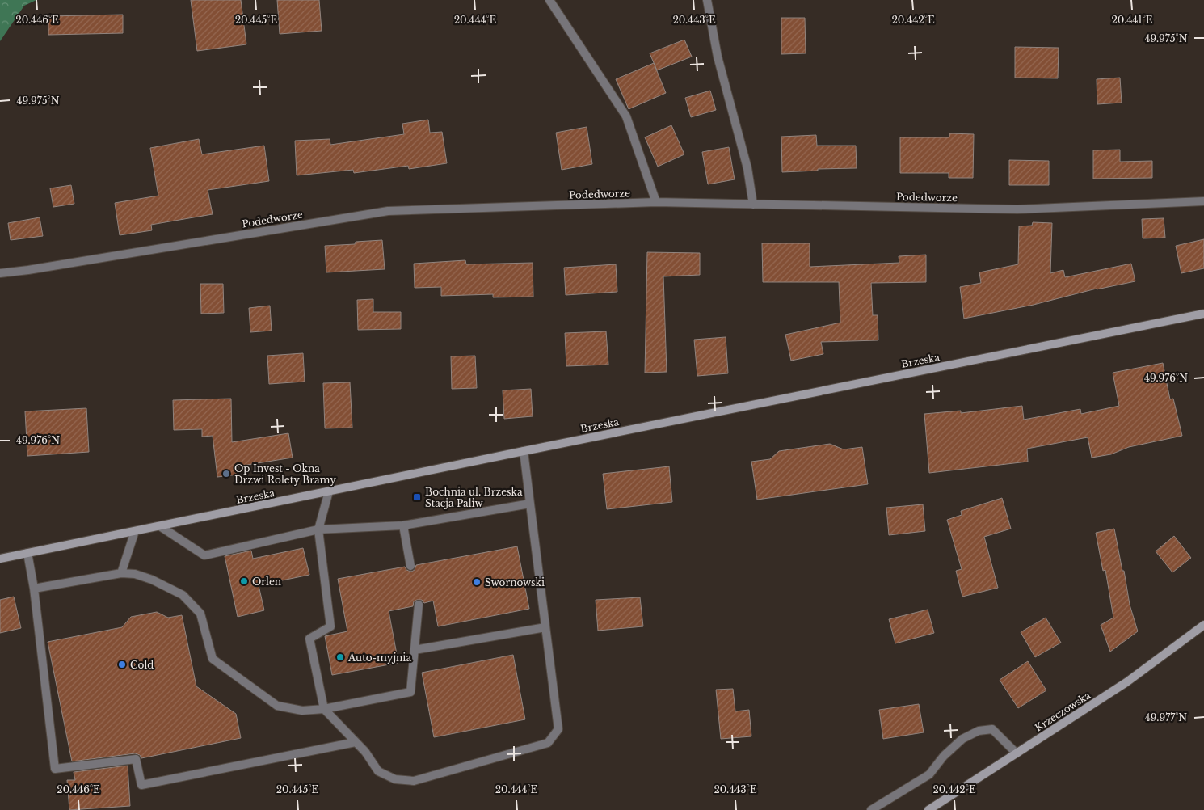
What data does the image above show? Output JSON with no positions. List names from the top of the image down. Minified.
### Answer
{"streets":{"main road":["Brzeska","Krzeczowska"],"street":["Podedworze"]},"places":{"other":["Op Invest - Okna Drzwi Rolety Bramy","Orlen","Swornowski","Auto-myjnia","Cold"],"transit":["Bochnia ul. Brzeska Stacja Paliw"]},"coordinates":["20.446°E","20.445°E","20.444°E","20.443°E","20.442°E","20.441°E","49.975°N","49.976°N","49.977°N"]}
